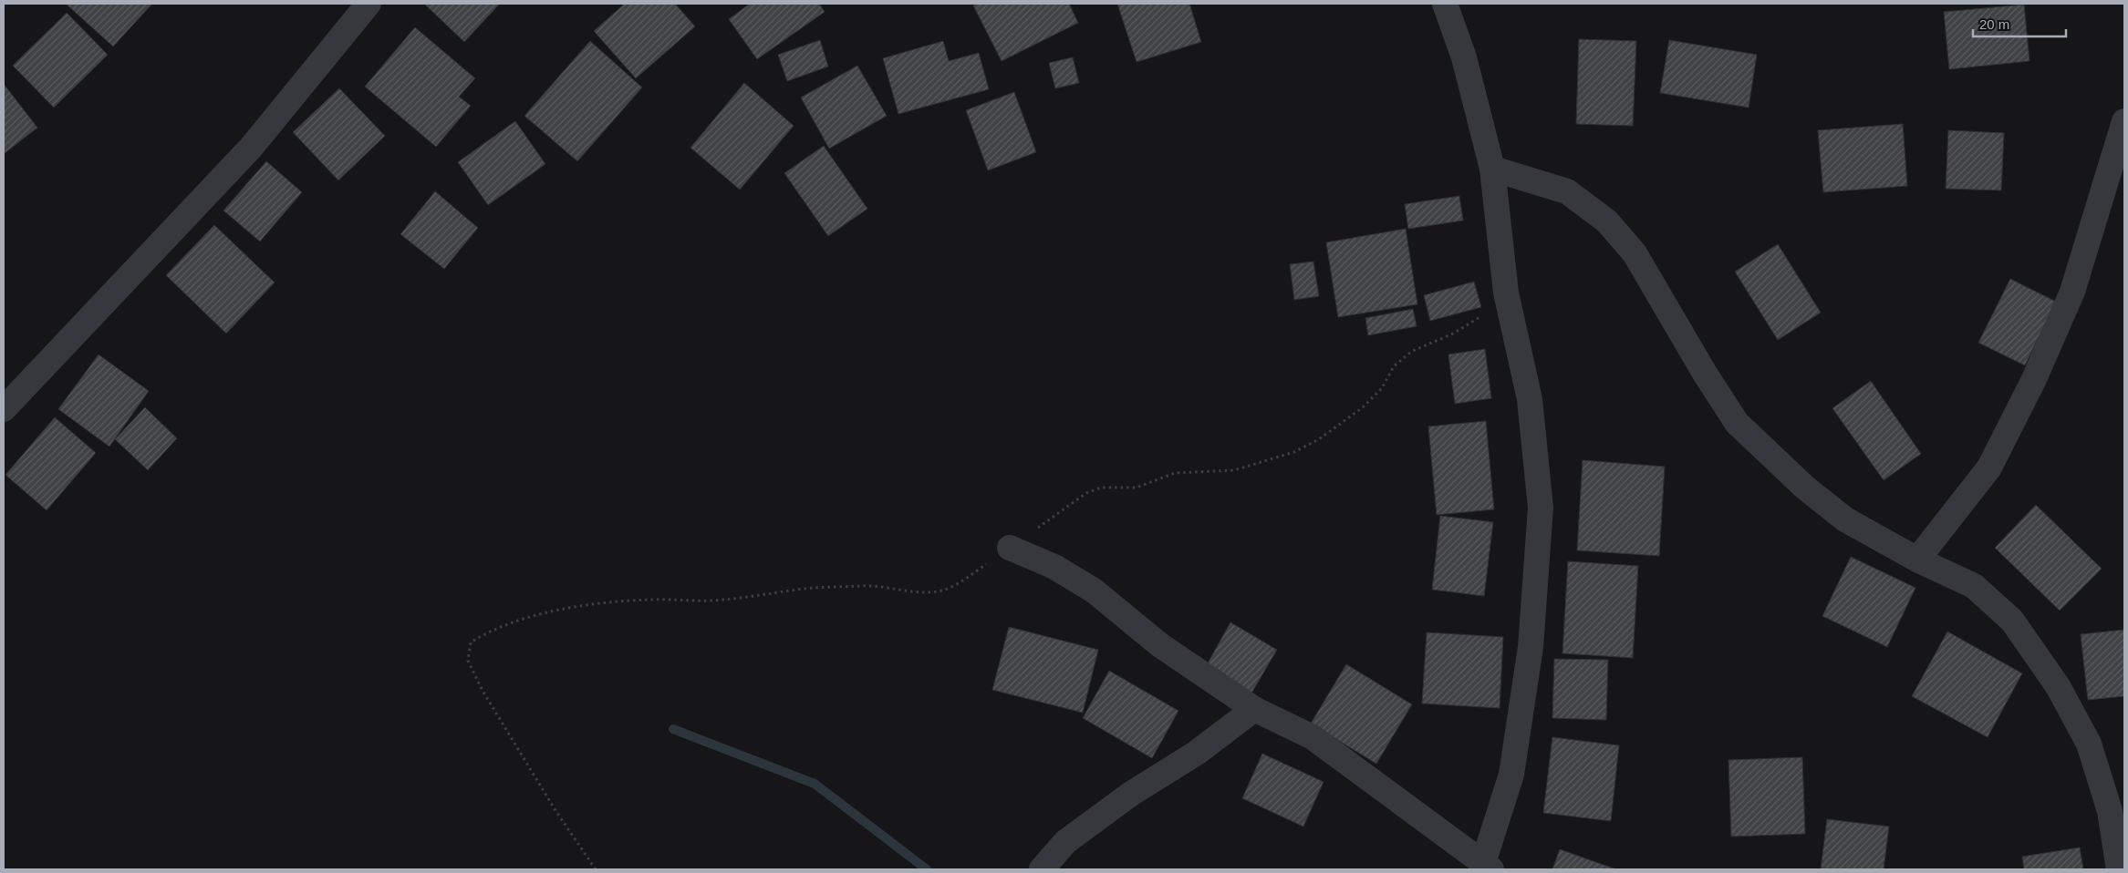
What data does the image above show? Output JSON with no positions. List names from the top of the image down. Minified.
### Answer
{"scale_bar":"20 m"}
